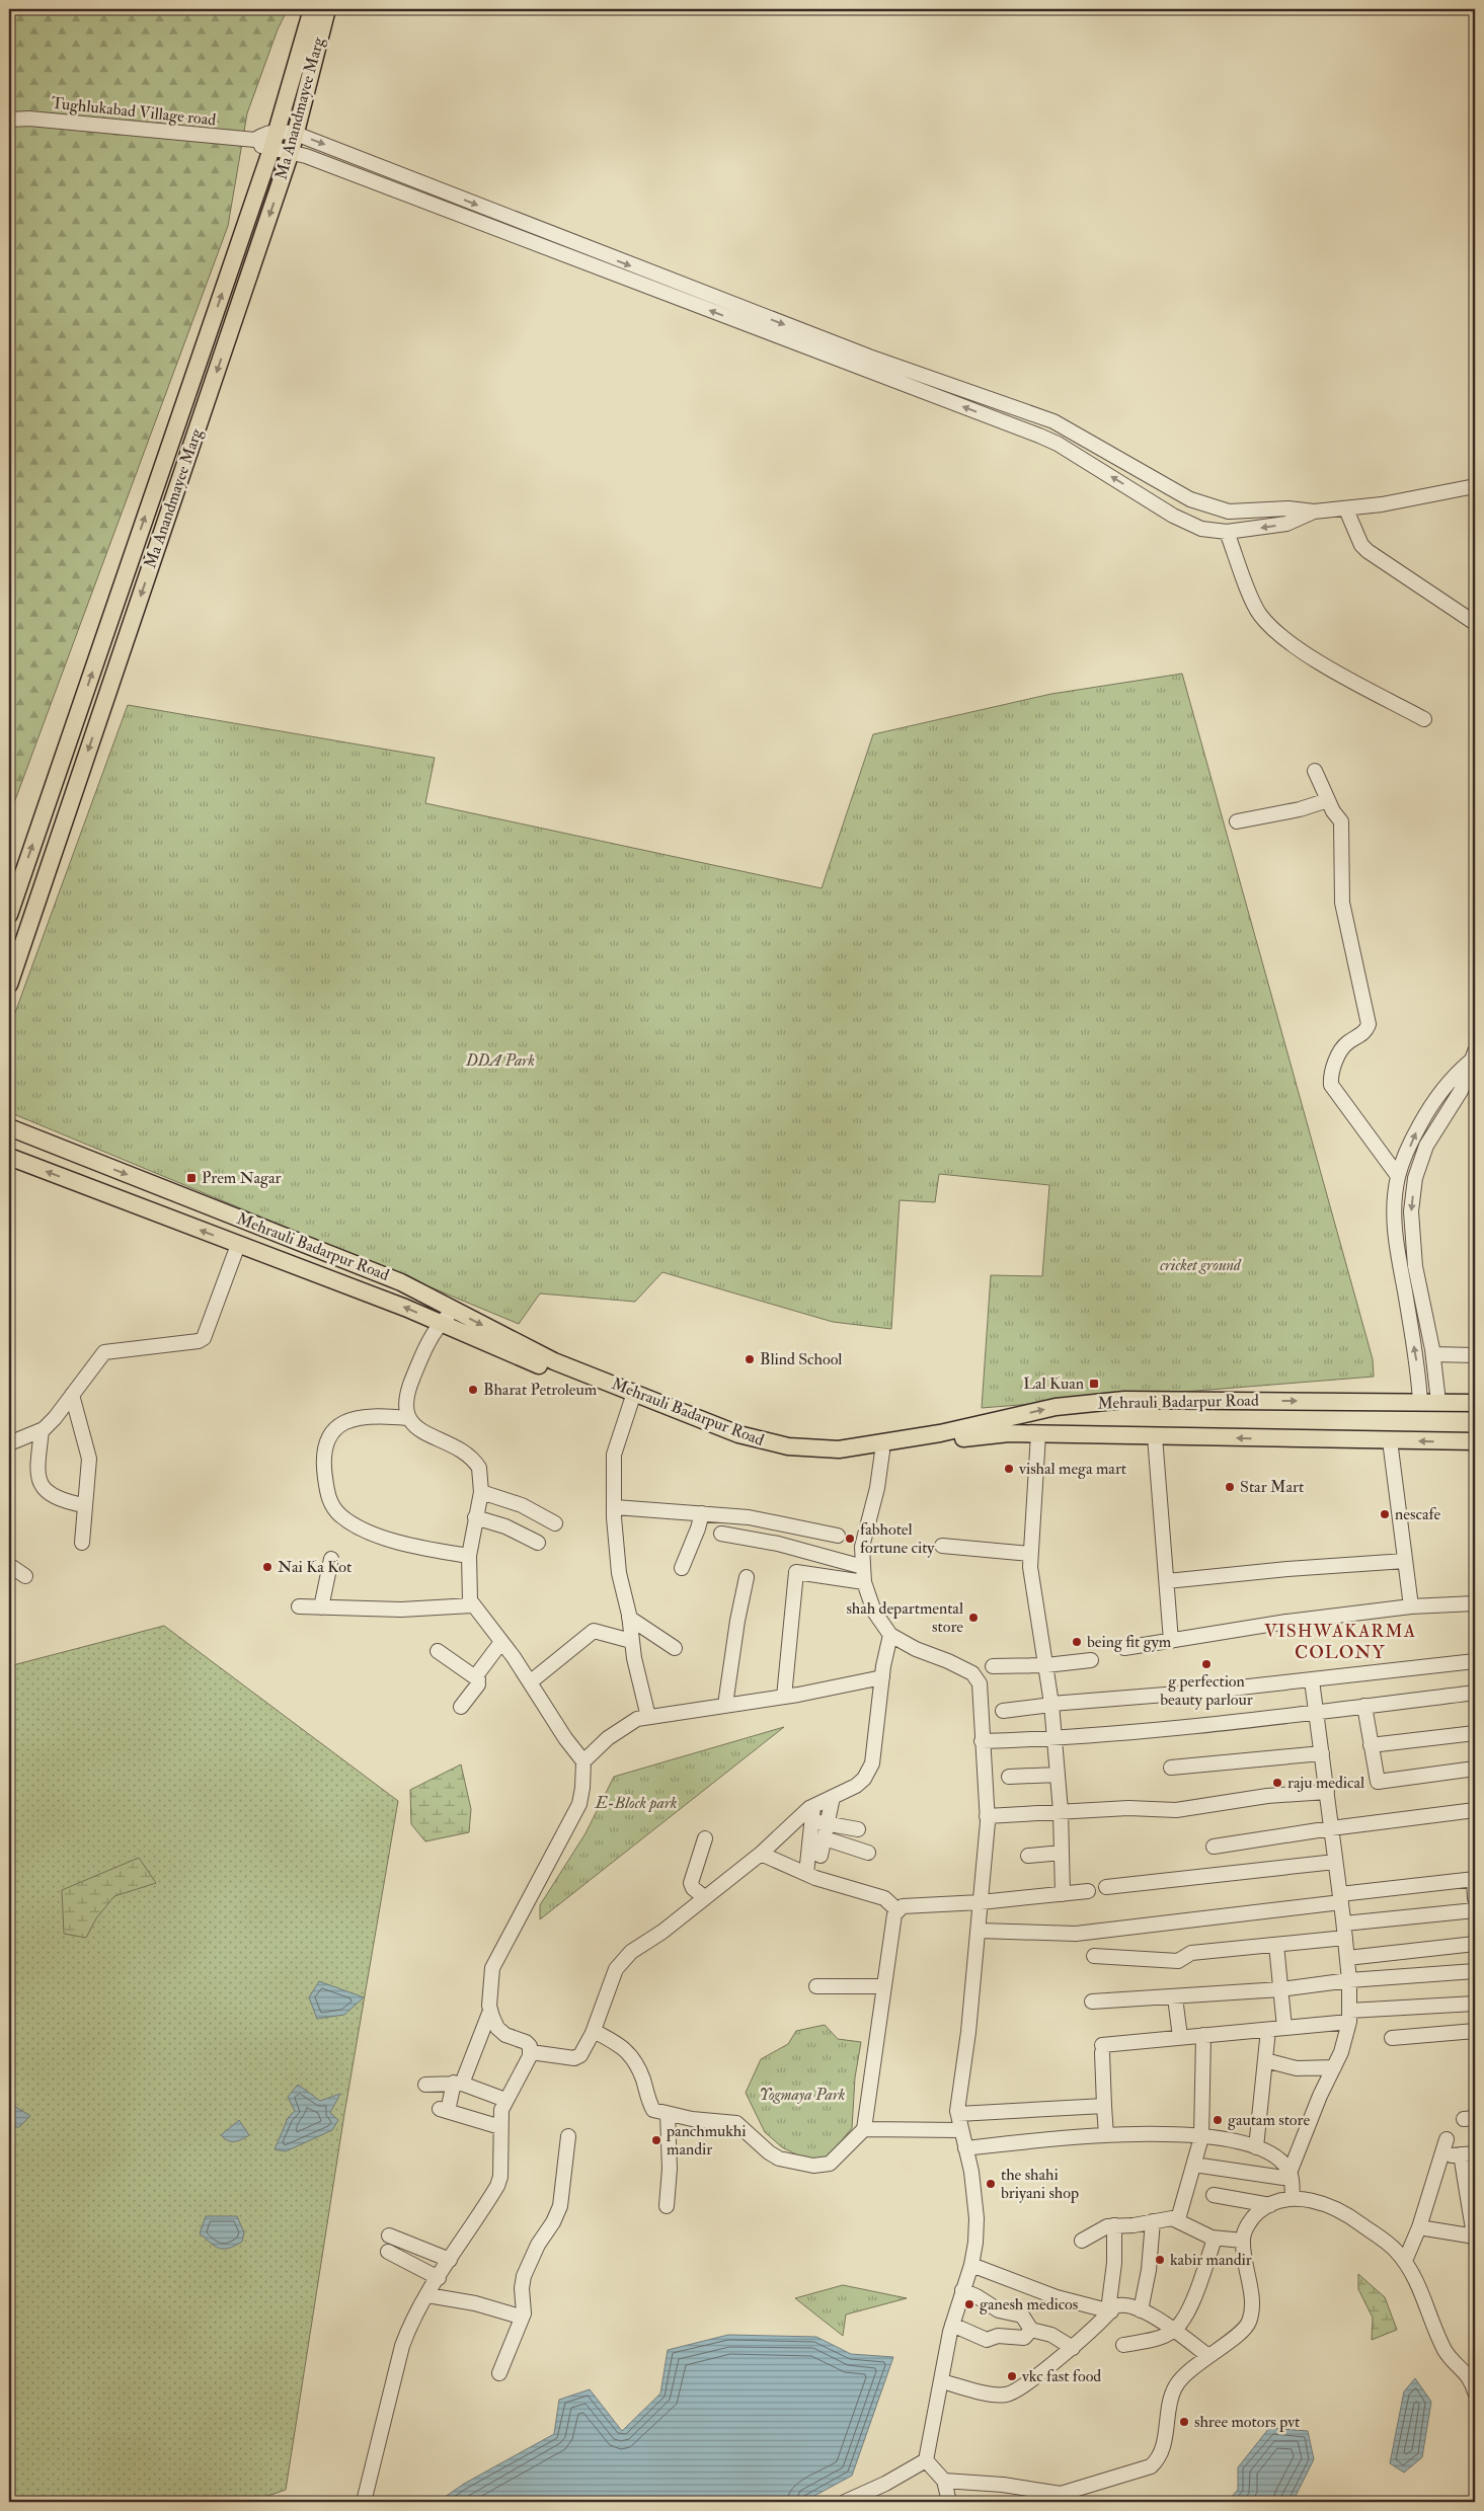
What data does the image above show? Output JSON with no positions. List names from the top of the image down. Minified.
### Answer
{"streets":{"main road":["Ma Anandmayee Marg","Mehrauli Badarpur Road"],"street":["Tughlukabad Village road"]},"districts":["VISHWAKARMA COLONY"],"parks":["DDA Park","cricket ground","E-Block park","Yogmaya Park"],"places":{"transit":["Prem Nagar","Lal Kuan"],"other":["Blind School","Bharat Petroleum","vishal mega mart","Star Mart","nescafe","fabhotel fortune city","Nai Ka Kot","shah departmental store","being fit gym","g perfection beauty parlour","raju medical","gautam store","panchmukhi mandir","the shahi briyani shop","kabir mandir","ganesh medicos","vkc fast food","shree motors pvt"]}}
